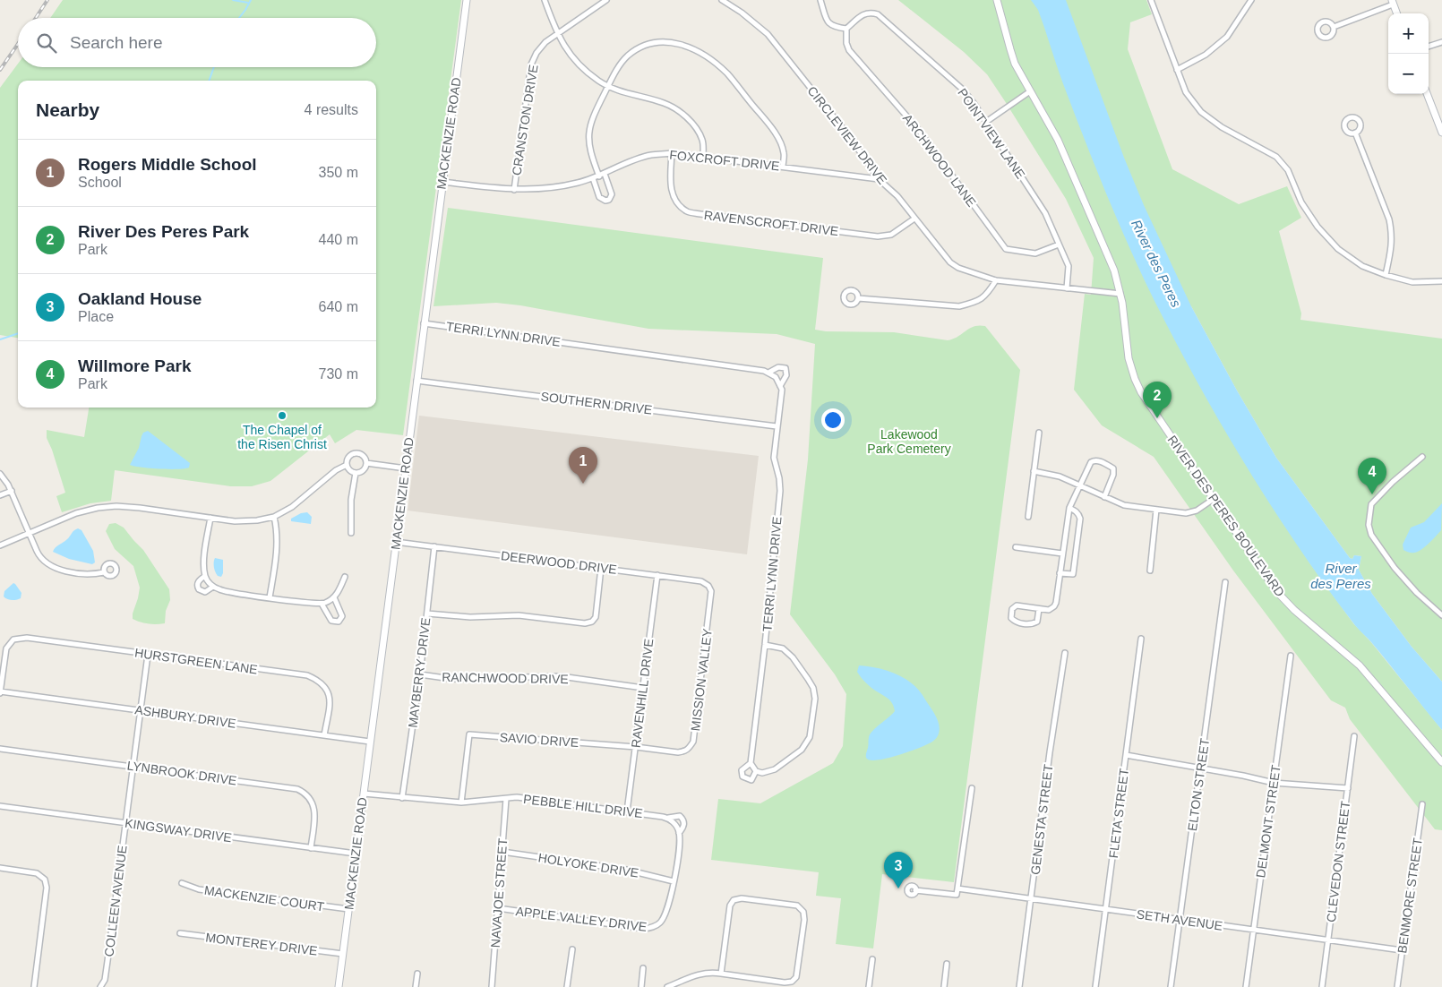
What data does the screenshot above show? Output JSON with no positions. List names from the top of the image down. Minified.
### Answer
{"streets":{"main road":["MACKENZIE ROAD","RIVER DES PERES BOULEVARD"],"street":["CRANSTON DRIVE","POINTVIEW LANE","CIRCLEVIEW DRIVE","FOXCROFT DRIVE","ARCHWOOD LANE","RAVENSCROFT DRIVE","TERRI LYNN DRIVE","SOUTHERN DRIVE","DEERWOOD DRIVE","HURSTGREEN LANE","MAYBERRY DRIVE","RANCHWOOD DRIVE","MISSION VALLEY","RAVENHILL DRIVE","ASHBURY DRIVE","SAVIO DRIVE","LYNBROOK DRIVE","ELTON STREET","PEBBLE HILL DRIVE","FLETA STREET","GENESTA STREET","DELMONT STREET","KINGSWAY DRIVE","CLEVEDON STREET","HOLYOKE DRIVE","NAVAJOE STREET","BENMORE STREET","MACKENZIE COURT","COLLEEN AVENUE","APPLE VALLEY DRIVE","SETH AVENUE","MONTEREY DRIVE"]},"crossings":[["CRANSTON DRIVE","FOXCROFT DRIVE"],["MACKENZIE ROAD","FOXCROFT DRIVE"],["MACKENZIE ROAD","TERRI LYNN DRIVE"],["MACKENZIE ROAD","SOUTHERN DRIVE"],["MACKENZIE ROAD","DEERWOOD DRIVE"],["MACKENZIE ROAD","ASHBURY DRIVE"],["MACKENZIE ROAD","PEBBLE HILL DRIVE"],["MACKENZIE ROAD","KINGSWAY DRIVE"],["MACKENZIE ROAD","MACKENZIE COURT"],["MACKENZIE ROAD","MONTEREY DRIVE"],["POINTVIEW LANE","CIRCLEVIEW DRIVE"],["POINTVIEW LANE","ARCHWOOD LANE"],["CIRCLEVIEW DRIVE","FOXCROFT DRIVE"],["CIRCLEVIEW DRIVE","RAVENSCROFT DRIVE"],["CIRCLEVIEW DRIVE","RIVER DES PERES BOULEVARD"],["FOXCROFT DRIVE","RAVENSCROFT DRIVE"],["TERRI LYNN DRIVE","SOUTHERN DRIVE"],["DEERWOOD DRIVE","MAYBERRY DRIVE"],["DEERWOOD DRIVE","MISSION VALLEY"],["DEERWOOD DRIVE","RAVENHILL DRIVE"],["HURSTGREEN LANE","ASHBURY DRIVE"],["HURSTGREEN LANE","COLLEEN AVENUE"],["MAYBERRY DRIVE","RANCHWOOD DRIVE"],["MAYBERRY DRIVE","PEBBLE HILL DRIVE"],["RANCHWOOD DRIVE","RAVENHILL DRIVE"],["MISSION VALLEY","SAVIO DRIVE"],["RAVENHILL DRIVE","SAVIO DRIVE"],["RAVENHILL DRIVE","PEBBLE HILL DRIVE"],["ASHBURY DRIVE","COLLEEN AVENUE"],["SAVIO DRIVE","PEBBLE HILL DRIVE"],["LYNBROOK DRIVE","KINGSWAY DRIVE"],["LYNBROOK DRIVE","COLLEEN AVENUE"],["ELTON STREET","SETH AVENUE"],["PEBBLE HILL DRIVE","NAVAJOE STREET"],["PEBBLE HILL DRIVE","APPLE VALLEY DRIVE"],["FLETA STREET","SETH AVENUE"],["GENESTA STREET","SETH AVENUE"],["DELMONT STREET","SETH AVENUE"],["KINGSWAY DRIVE","COLLEEN AVENUE"],["CLEVEDON STREET","SETH AVENUE"],["HOLYOKE DRIVE","NAVAJOE STREET"],["HOLYOKE DRIVE","APPLE VALLEY DRIVE"],["NAVAJOE STREET","APPLE VALLEY DRIVE"],["BENMORE STREET","SETH AVENUE"]],"water":["River des Peres"],"parks":["Lakewood Park Cemetery"],"places":["The Chapel of the Risen Christ"],"page":{"map_buttons":["+","−"],"search":"Search here","heading":["Nearby","4 results"],"list":[{"mark":"1","name":"Rogers Middle School","note":"School","value":"350 m"},{"mark":"2","name":"River Des Peres Park","note":"Park","value":"440 m"},{"mark":"3","name":"Oakland House","note":"Place","value":"640 m"},{"mark":"4","name":"Willmore Park","note":"Park","value":"730 m"}],"pins":["2","1","4","3"]}}
